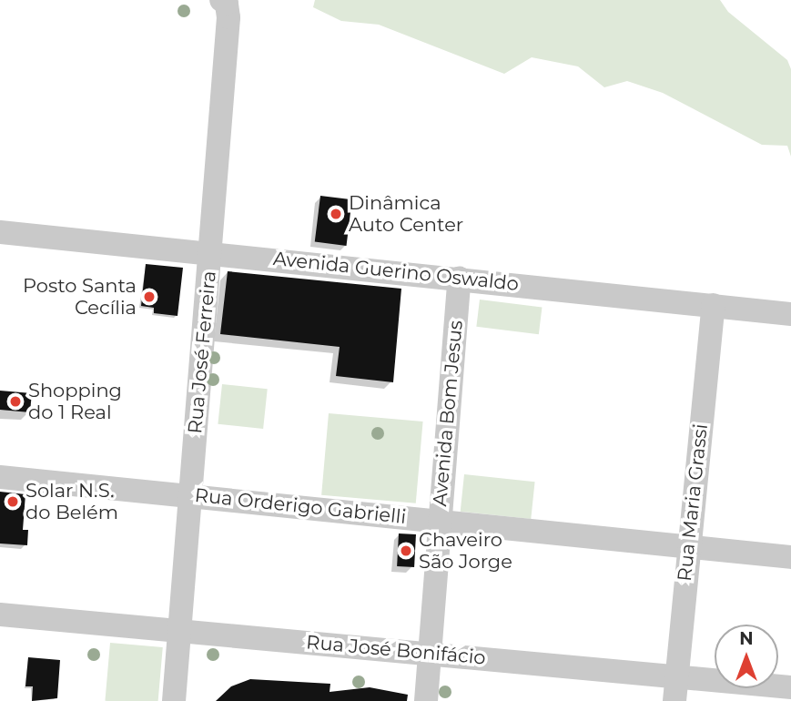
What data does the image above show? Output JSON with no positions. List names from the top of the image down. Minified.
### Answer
{"streets":{"street":["Avenida Guerino Oswaldo","Rua José Ferreira","Avenida Bom Jesus","Rua Maria Grassi","Rua Orderigo Gabrielli","Rua José Bonifácio"]},"crossings":[["Avenida Guerino Oswaldo","Rua José Ferreira"],["Avenida Guerino Oswaldo","Avenida Bom Jesus"],["Avenida Guerino Oswaldo","Rua Maria Grassi"],["Rua José Ferreira","Rua Orderigo Gabrielli"],["Rua José Ferreira","Rua José Bonifácio"],["Avenida Bom Jesus","Rua Orderigo Gabrielli"],["Avenida Bom Jesus","Rua José Bonifácio"],["Rua Maria Grassi","Rua Orderigo Gabrielli"],["Rua Maria Grassi","Rua José Bonifácio"]],"places":["Dinâmica Auto Center","Posto Santa Cecília","Shopping do 1 Real","Solar N.S. do Belém","Chaveiro São Jorge"],"north":"top"}
